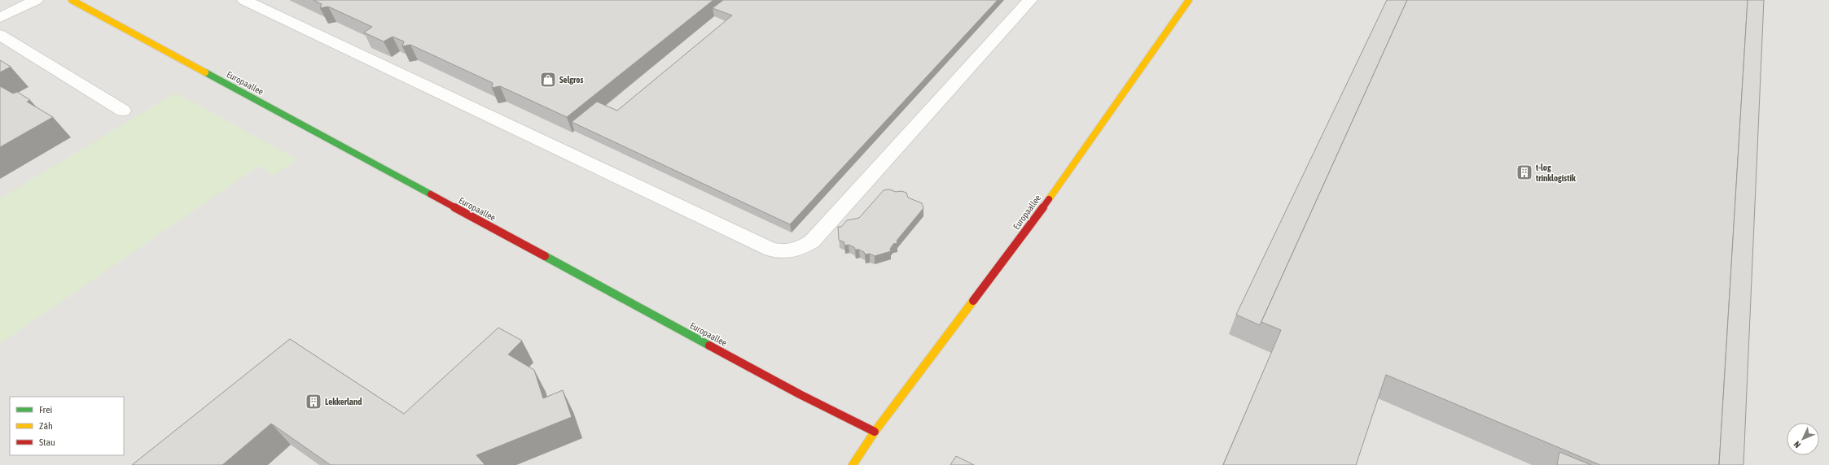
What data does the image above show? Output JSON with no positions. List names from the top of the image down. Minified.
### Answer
{"streets":{"street":["Europaallee"]},"places":{"shop":["Selgros"],"building":["t-log trinklogistik","Lekkerland"]},"legend":["Frei","Zäh","Stau"],"north":"bottom left"}
